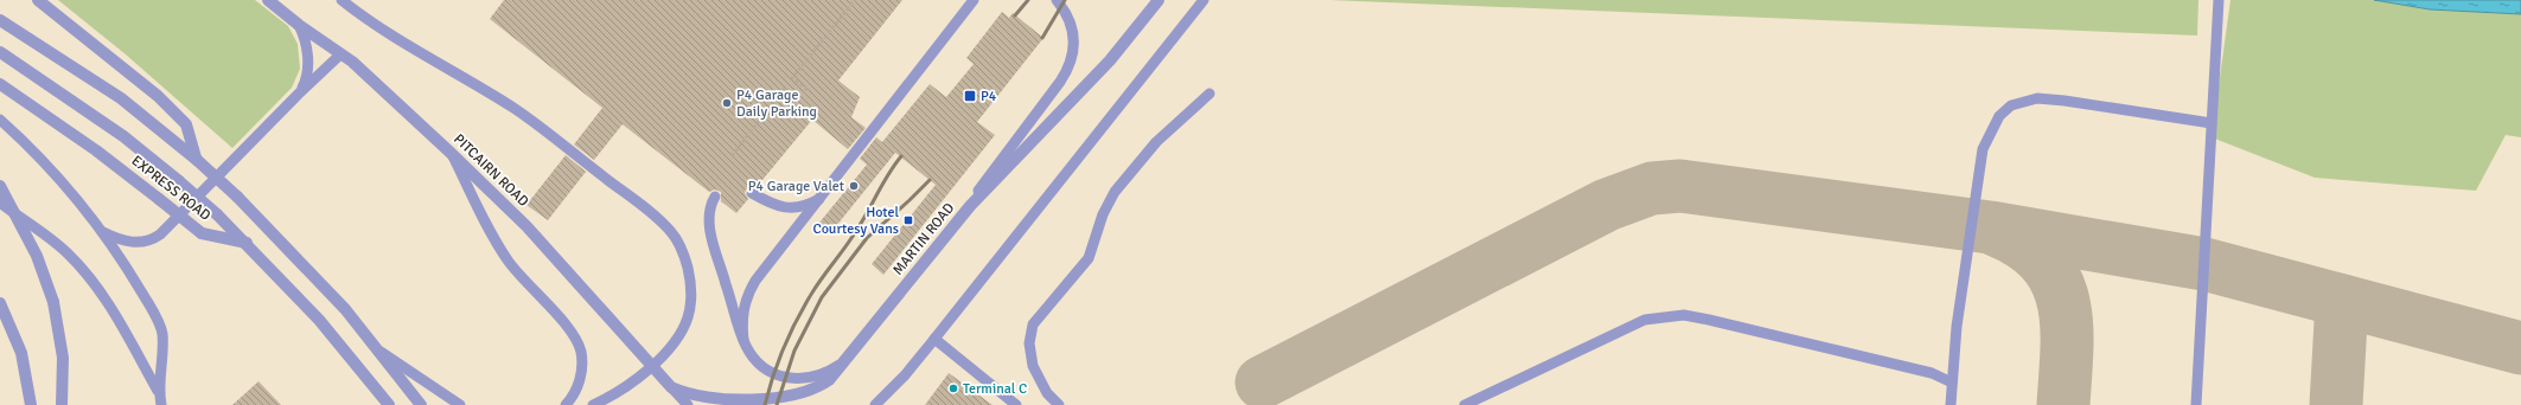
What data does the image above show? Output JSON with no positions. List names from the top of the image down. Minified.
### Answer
{"streets":{"street":["PITCAIRN ROAD","EXPRESS ROAD","MARTIN ROAD"]},"crossings":[["PITCAIRN ROAD","MARTIN ROAD"]],"places":{"transit":["P4","Hotel Courtesy Vans"],"other":["P4 Garage Daily Parking","P4 Garage Valet","Terminal C"]}}
